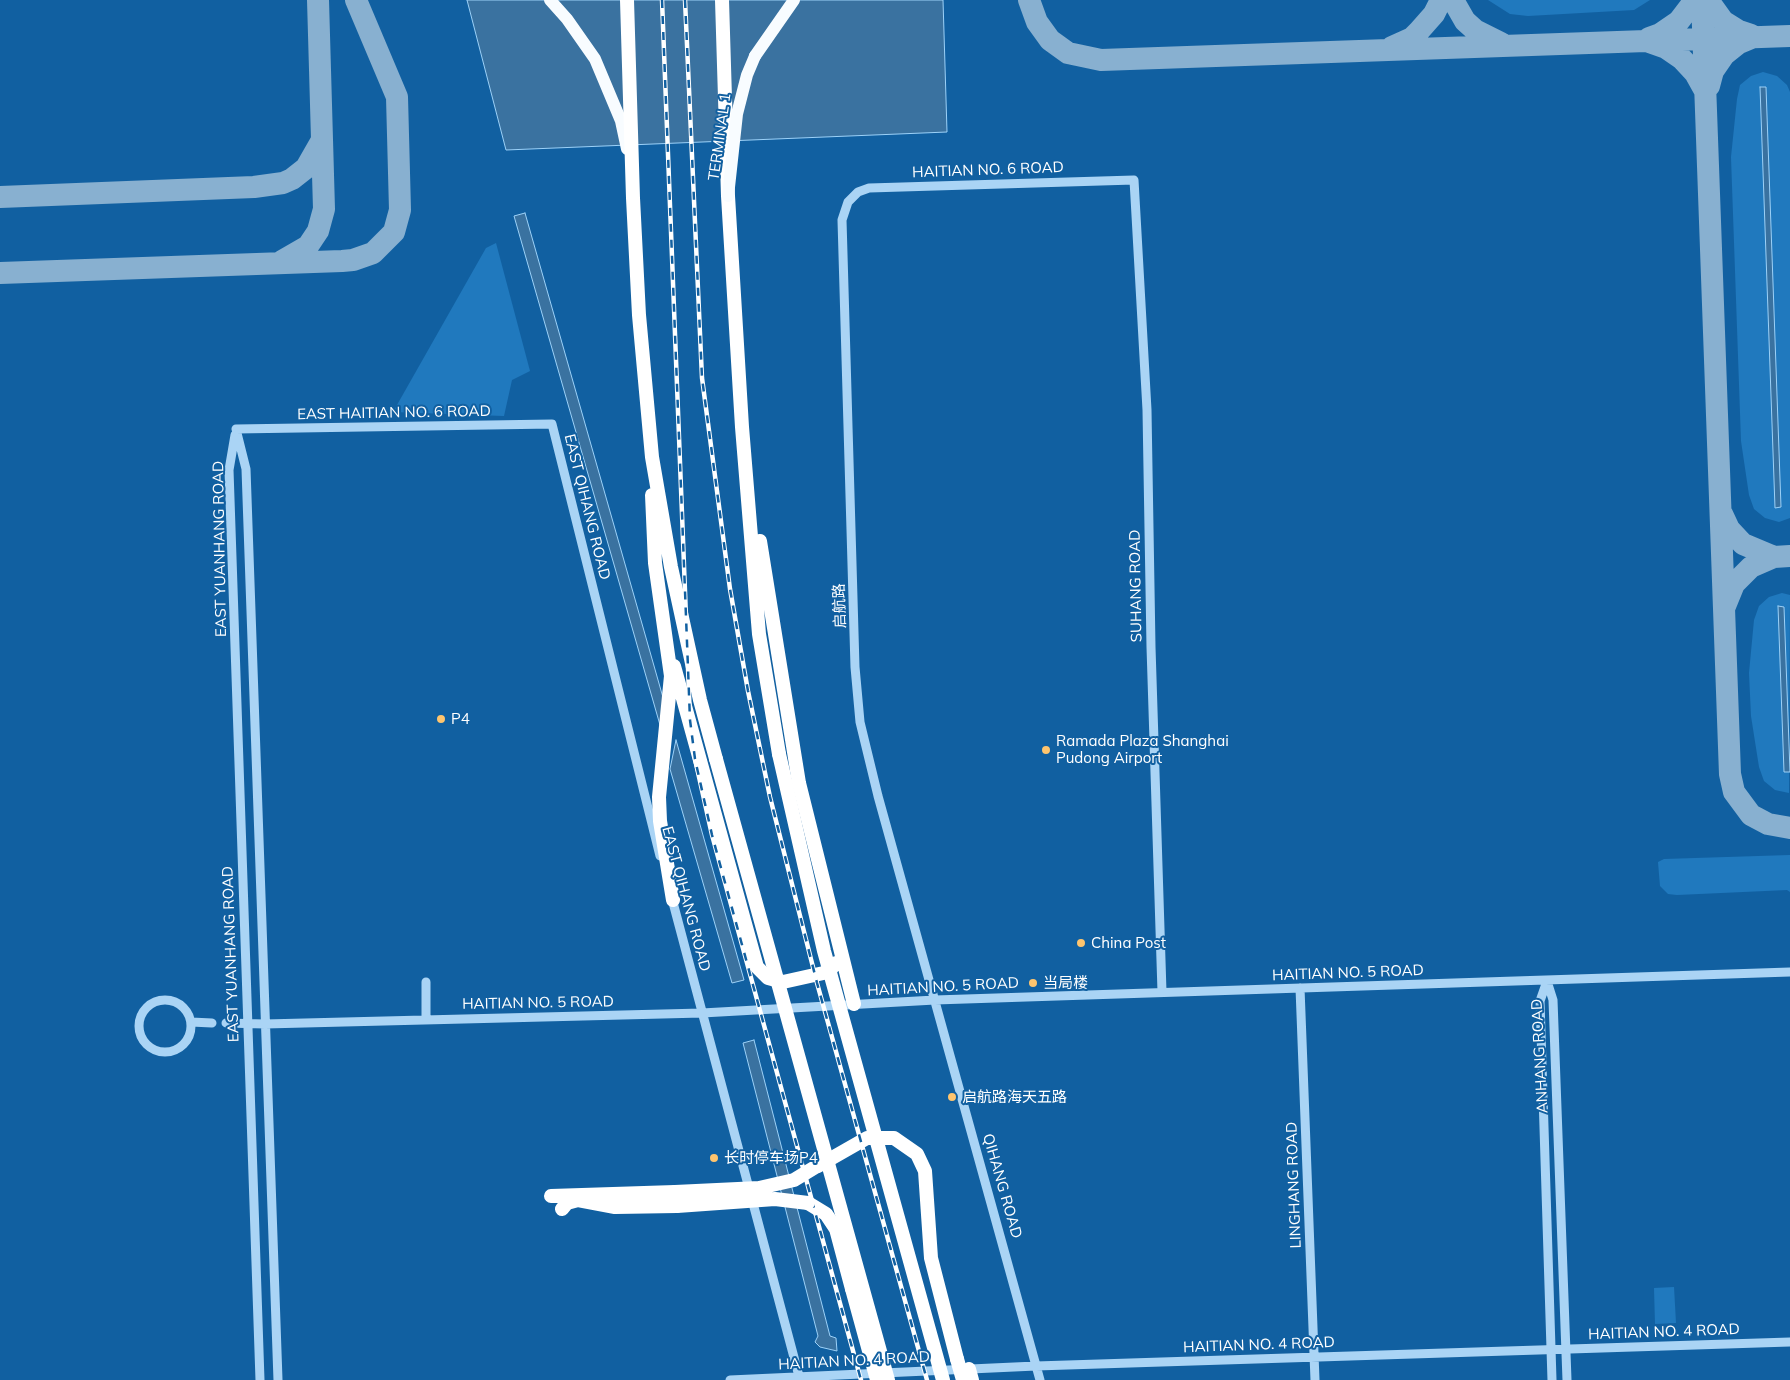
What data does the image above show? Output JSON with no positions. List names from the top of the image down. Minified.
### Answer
{"streets":{"main road":["TERMINAL 1"],"street":["HAITIAN NO. 6 ROAD","EAST HAITIAN NO. 6 ROAD","EAST QIHANG ROAD","EAST YUANHANG ROAD","SUHANG ROAD","启航路","HAITIAN NO. 5 ROAD","ANHANG ROAD","LINGHANG ROAD","QIHANG ROAD","HAITIAN NO. 4 ROAD"]},"crossings":[["HAITIAN NO. 6 ROAD","SUHANG ROAD"],["HAITIAN NO. 6 ROAD","启航路"],["EAST HAITIAN NO. 6 ROAD","EAST QIHANG ROAD"],["EAST HAITIAN NO. 6 ROAD","EAST YUANHANG ROAD"],["EAST QIHANG ROAD","HAITIAN NO. 5 ROAD"],["EAST QIHANG ROAD","HAITIAN NO. 4 ROAD"],["EAST YUANHANG ROAD","HAITIAN NO. 5 ROAD"],["SUHANG ROAD","HAITIAN NO. 5 ROAD"],["启航路","HAITIAN NO. 5 ROAD"],["启航路","QIHANG ROAD"],["HAITIAN NO. 5 ROAD","ANHANG ROAD"],["HAITIAN NO. 5 ROAD","LINGHANG ROAD"],["HAITIAN NO. 5 ROAD","QIHANG ROAD"],["ANHANG ROAD","HAITIAN NO. 4 ROAD"],["LINGHANG ROAD","HAITIAN NO. 4 ROAD"],["QIHANG ROAD","HAITIAN NO. 4 ROAD"]],"places":["P4","Ramada Plaza Shanghai Pudong Airport","China Post","当局楼","启航路海天五路","长时停车场P4"]}
